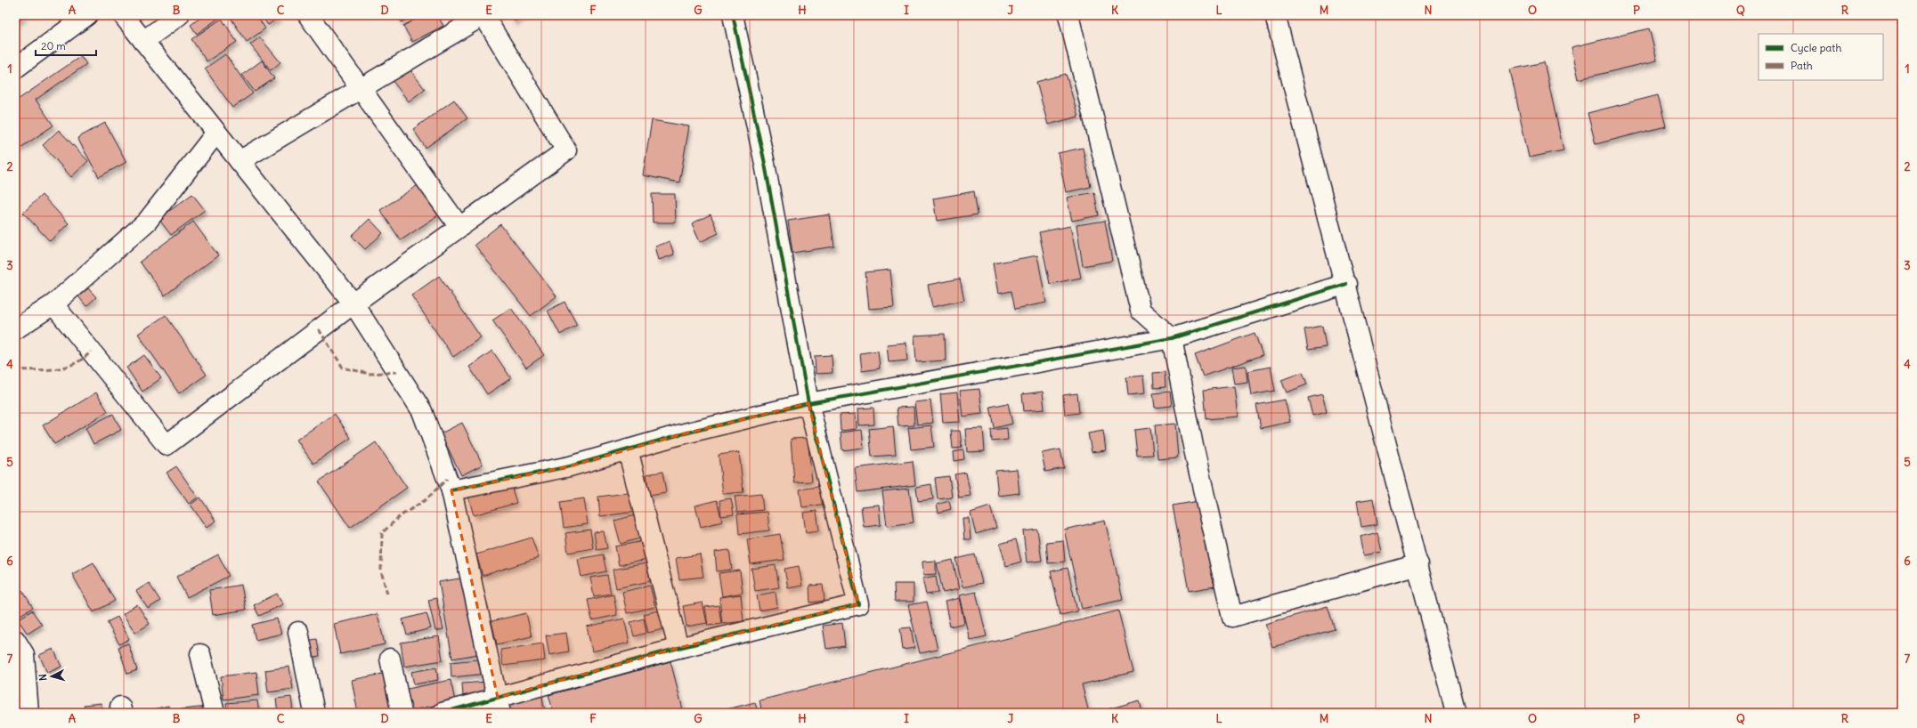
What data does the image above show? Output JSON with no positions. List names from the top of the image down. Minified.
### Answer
{"legend":["Cycle path","Path"],"scale_bar":"20 m","north":"left","grid":{"columns":["A","B","C","D","E","F","G","H","I","J","K","L","M","N","O","P","Q","R"],"rows":["1","2","3","4","5","6","7"]}}
